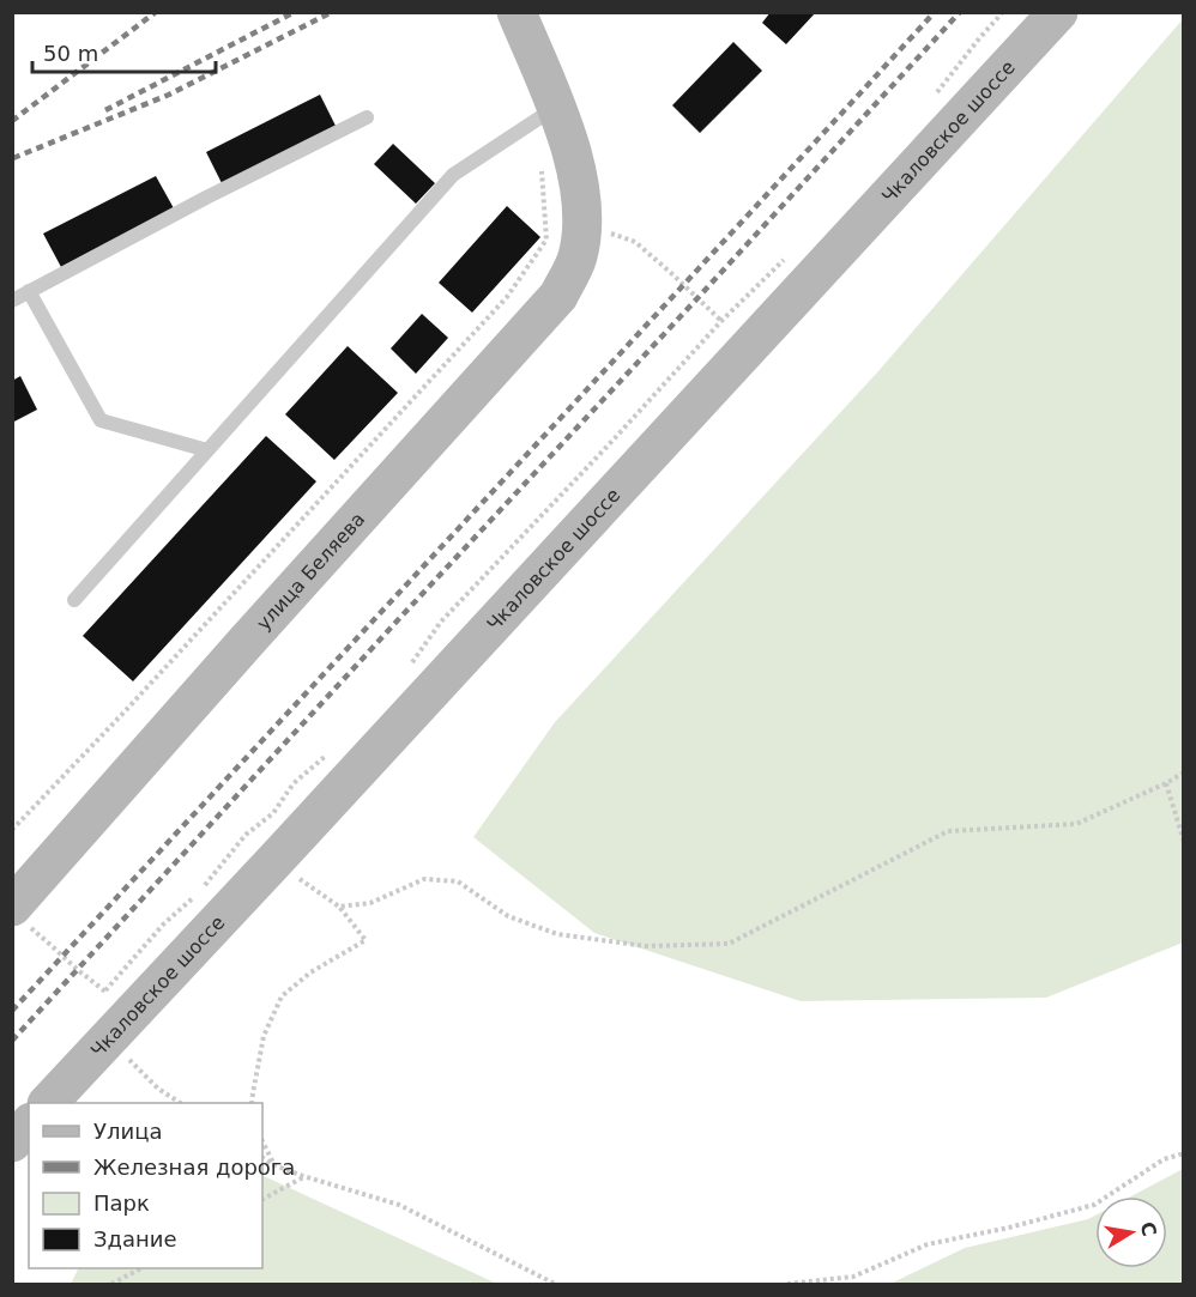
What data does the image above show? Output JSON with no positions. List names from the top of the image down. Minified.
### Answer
{"streets":{"street":["Чкаловское шоссе","улица Беляева"]},"legend":["Улица","Железная дорога","Парк","Здание"],"scale_bar":"50 m","north":"right"}
